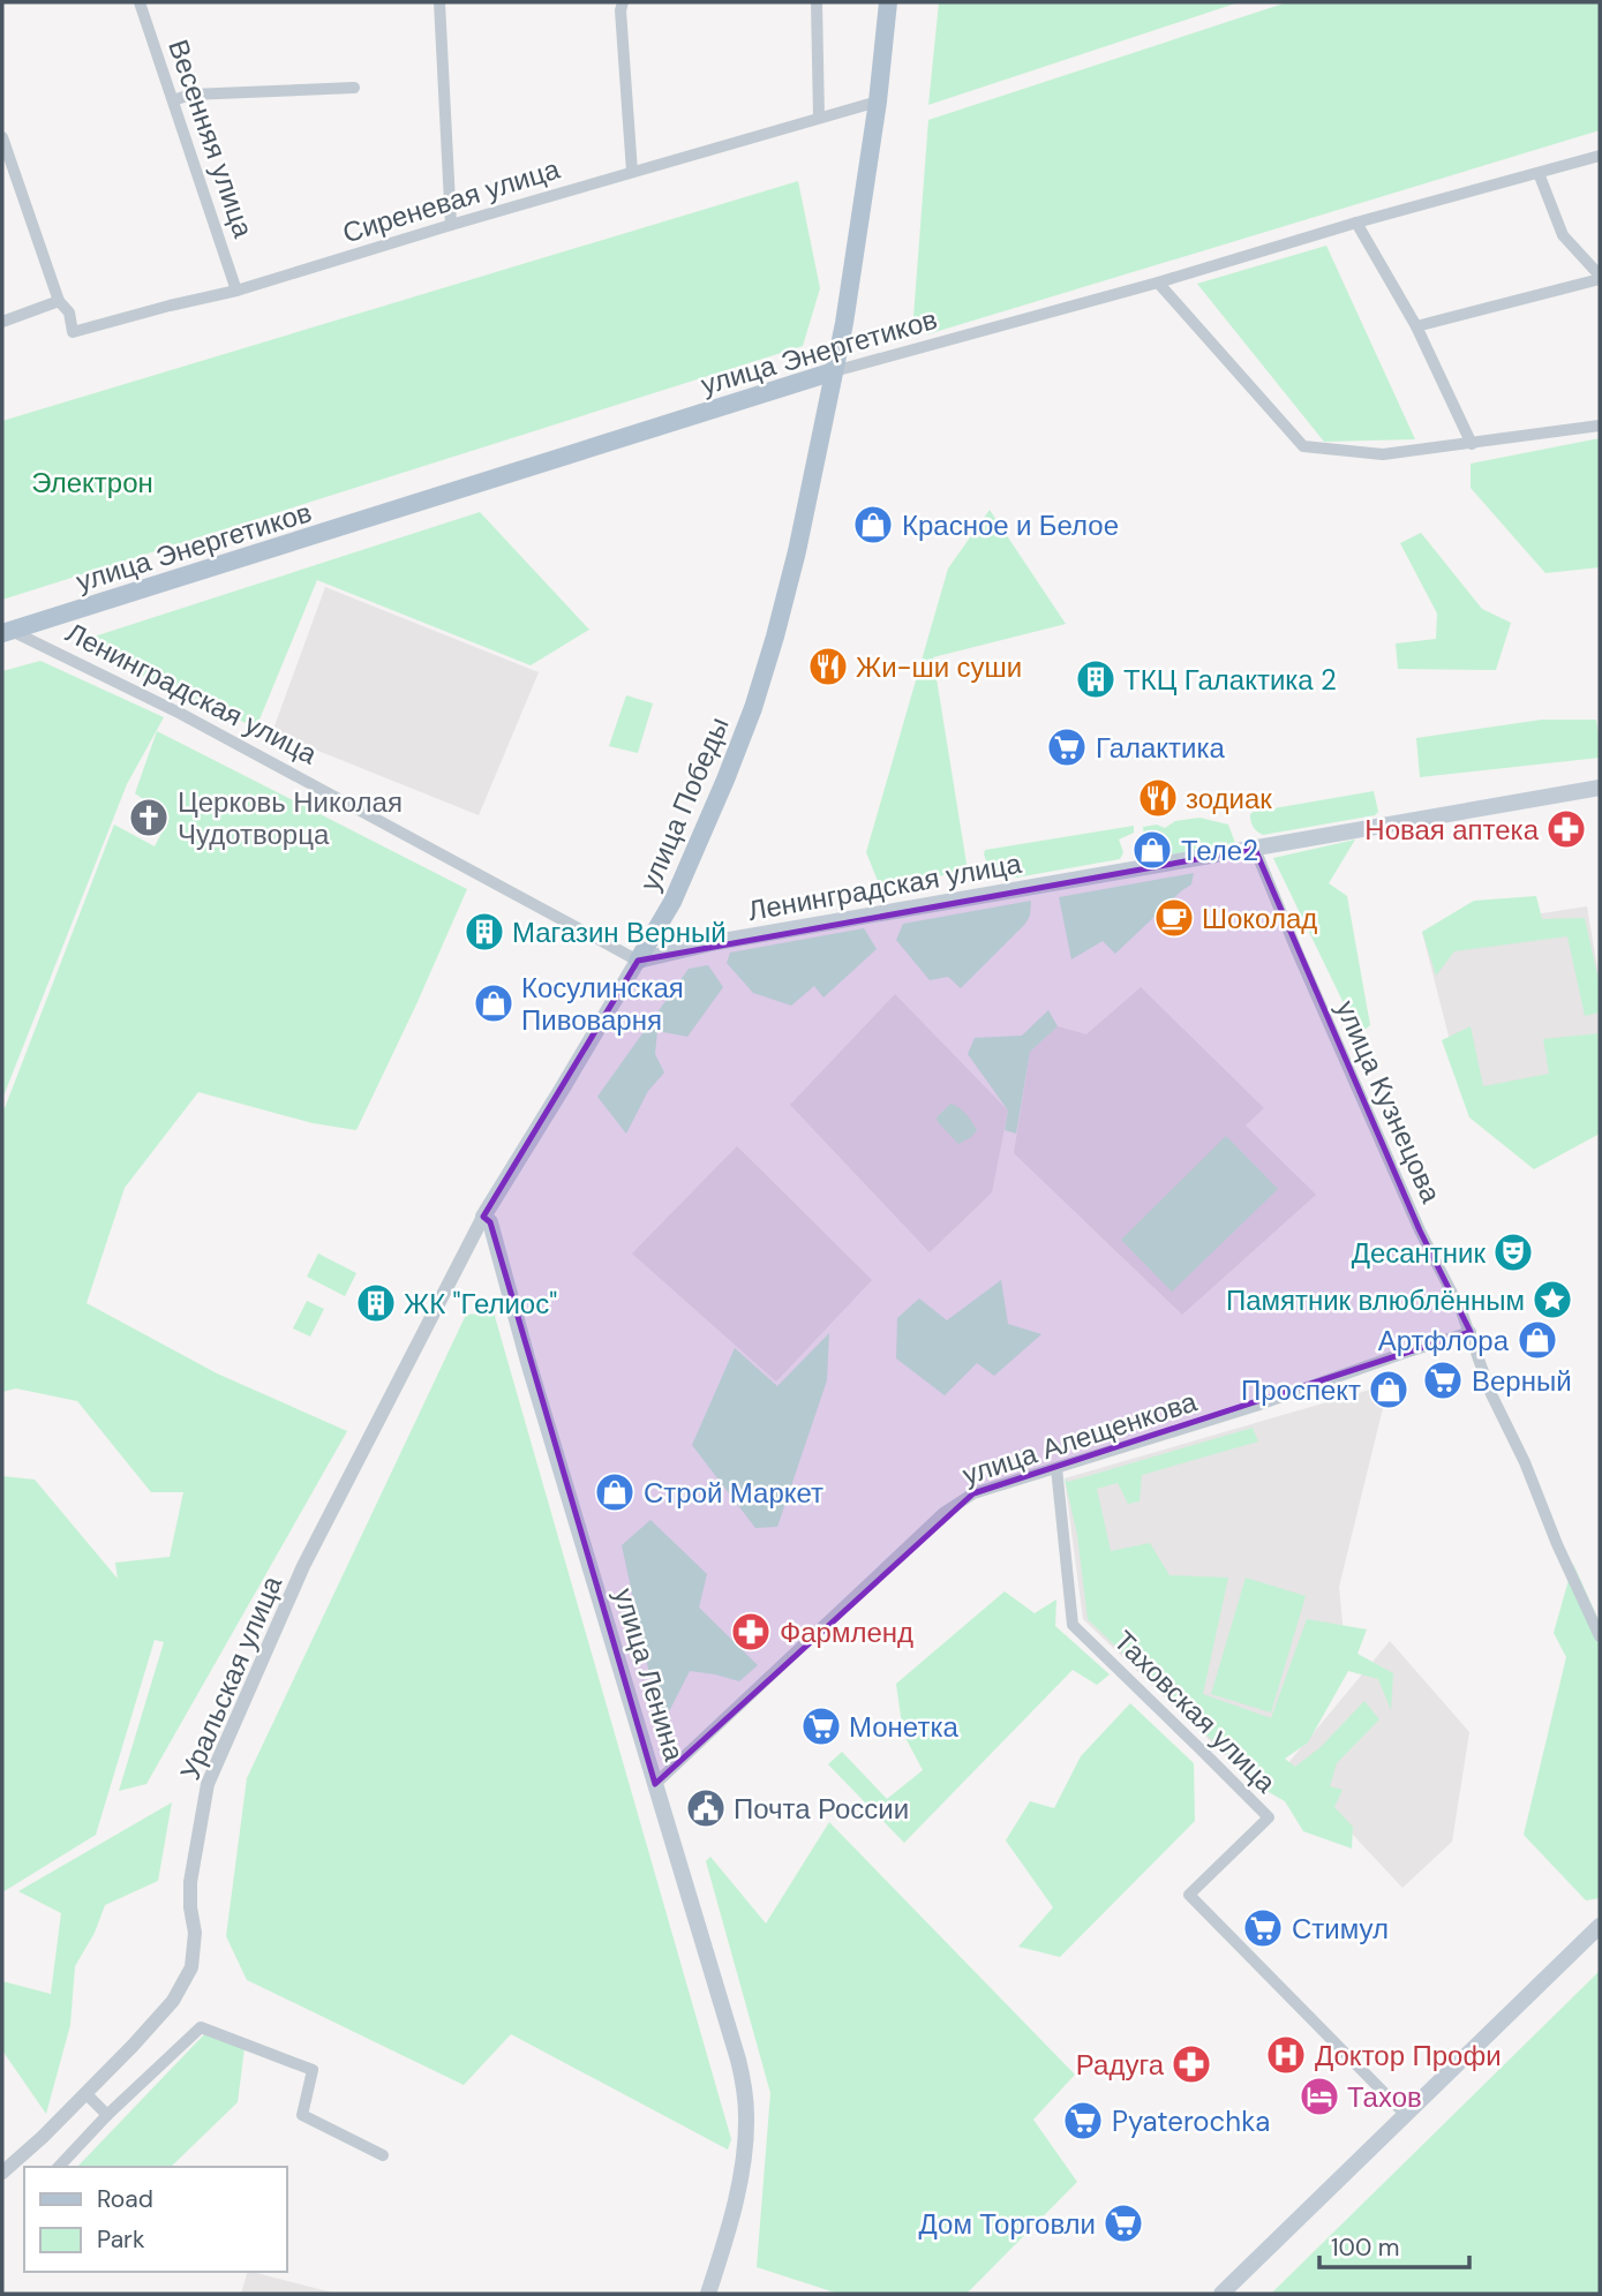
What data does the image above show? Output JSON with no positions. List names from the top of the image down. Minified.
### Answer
{"streets":{"main road":["улица Энергетиков","Ленинградская улица","улица Победы","улица Ленина"],"street":["Весенняя улица","Сиреневая улица","улица Кузнецова","улица Алещенкова","Уральская улица","Таховская улица"]},"crossings":[["Весенняя улица","Сиреневая улица"],["Сиреневая улица","улица Победы"],["улица Энергетиков","Ленинградская улица"],["улица Энергетиков","улица Победы"],["Ленинградская улица","улица Победы"],["Ленинградская улица","улица Кузнецова"],["улица Победы","улица Ленина"],["улица Победы","Уральская улица"],["улица Кузнецова","улица Алещенкова"],["улица Алещенкова","улица Ленина"],["улица Алещенкова","Таховская улица"],["улица Ленина","Уральская улица"]],"parks":["Электрон"],"places":{"shop":["Красное и Белое","Теле2","Косулинская Пивоварня","Артфлора","Проспект","Строй Маркет"],"restaurant":["Жи-ши суши","зодиак"],"building":["ТКЦ Галактика 2","Магазин Верный","ЖК \"Гелиос\""],"supermarket":["Галактика","Верный","Монетка","Стимул","Pyaterochka","Дом Торговли"],"church":["Церковь Николая Чудотворца"],"pharmacy":["Новая аптека","Фармленд","Радуга"],"cafe":["Шоколад"],"theatre":["Десантник"],"place":["Памятник влюблённым"],"public building":["Почта России"],"hospital":["Доктор Профи"],"hotel":["Тахов"]},"legend":["Road","Park"],"scale_bar":"100 m"}
